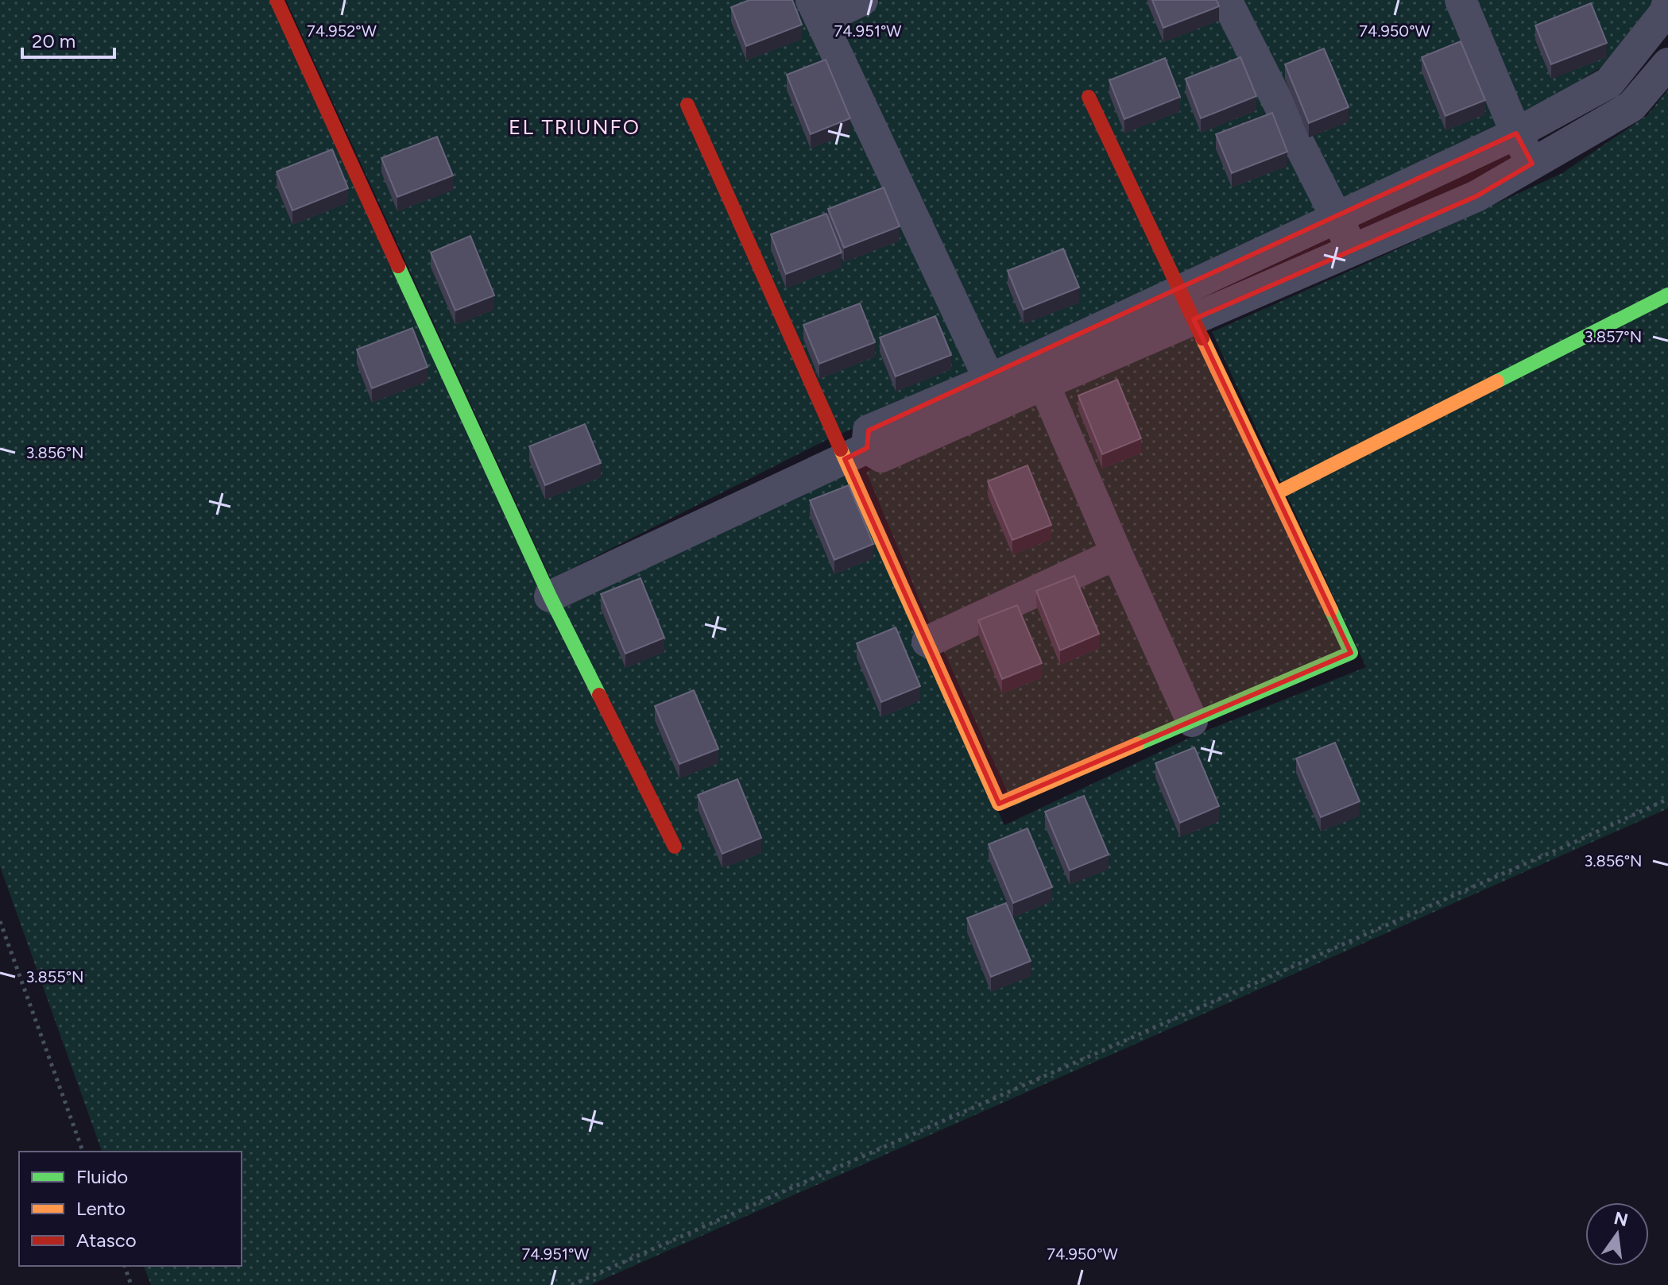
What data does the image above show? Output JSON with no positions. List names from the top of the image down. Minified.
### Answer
{"districts":["EL TRIUNFO"],"legend":["Fluido","Lento","Atasco"],"scale_bar":"20 m","north":"top","coordinates":["74.952°W","74.951°W","74.950°W","3.857°N","3.856°N","3.855°N"]}
